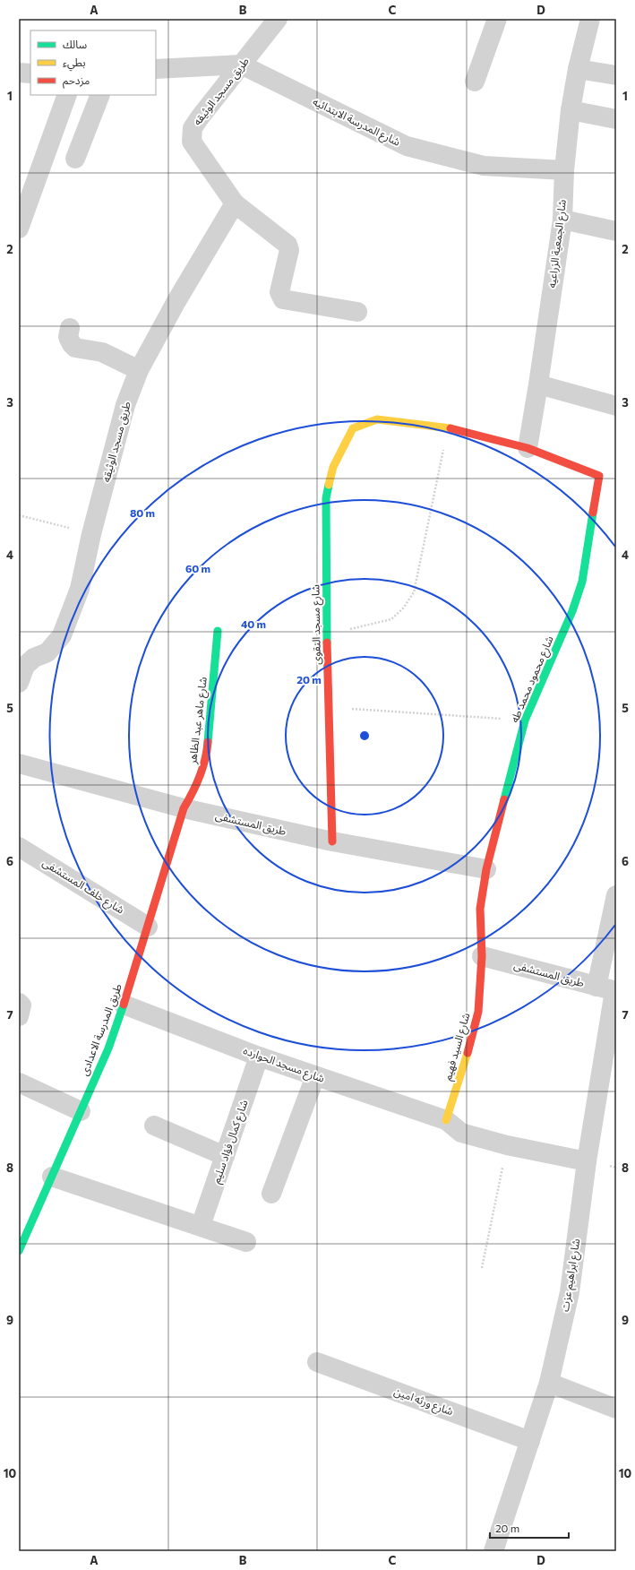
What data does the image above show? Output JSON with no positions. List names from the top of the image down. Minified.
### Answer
{"streets":{"street":["طريق مسجد الوثيقه","شارع المدرسة الابتدائيه","شارع الجمعية الزراعيه","شارع مسجد التقوى","شارع محمود محمد طه","شارع ماهر عبد الظاهر","طريق المستشفى","شارع خلف المستشفى","طريق المدرسة الاعدادى","شارع السيد فهيم","شارع مسجد الحوارده","شارع كمال فؤاد سليم","شارع ابراهيم عزت","شارع ورثه امين"]},"crossings":[["طريق مسجد الوثيقه","شارع المدرسة الابتدائيه"],["شارع المدرسة الابتدائيه","شارع الجمعية الزراعيه"],["شارع الجمعية الزراعيه","شارع مسجد التقوى"],["شارع مسجد التقوى","شارع محمود محمد طه"],["شارع مسجد التقوى","طريق المستشفى"],["شارع محمود محمد طه","طريق المستشفى"],["شارع محمود محمد طه","شارع السيد فهيم"],["شارع ماهر عبد الظاهر","طريق المستشفى"],["شارع ماهر عبد الظاهر","طريق المدرسة الاعدادى"],["طريق المستشفى","طريق المدرسة الاعدادى"],["طريق المستشفى","شارع السيد فهيم"],["طريق المستشفى","شارع ابراهيم عزت"],["شارع خلف المستشفى","طريق المدرسة الاعدادى"],["طريق المدرسة الاعدادى","شارع مسجد الحوارده"],["شارع السيد فهيم","شارع مسجد الحوارده"],["شارع مسجد الحوارده","شارع كمال فؤاد سليم"],["شارع ابراهيم عزت","شارع ورثه امين"]],"legend":["سالك","بطيء","مزدحم"],"scale_bar":"20 m","grid":{"columns":["A","B","C","D"],"rows":["1","2","3","4","5","6","7","8","9","10"]},"rings":["80 m","60 m","40 m","20 m"]}
